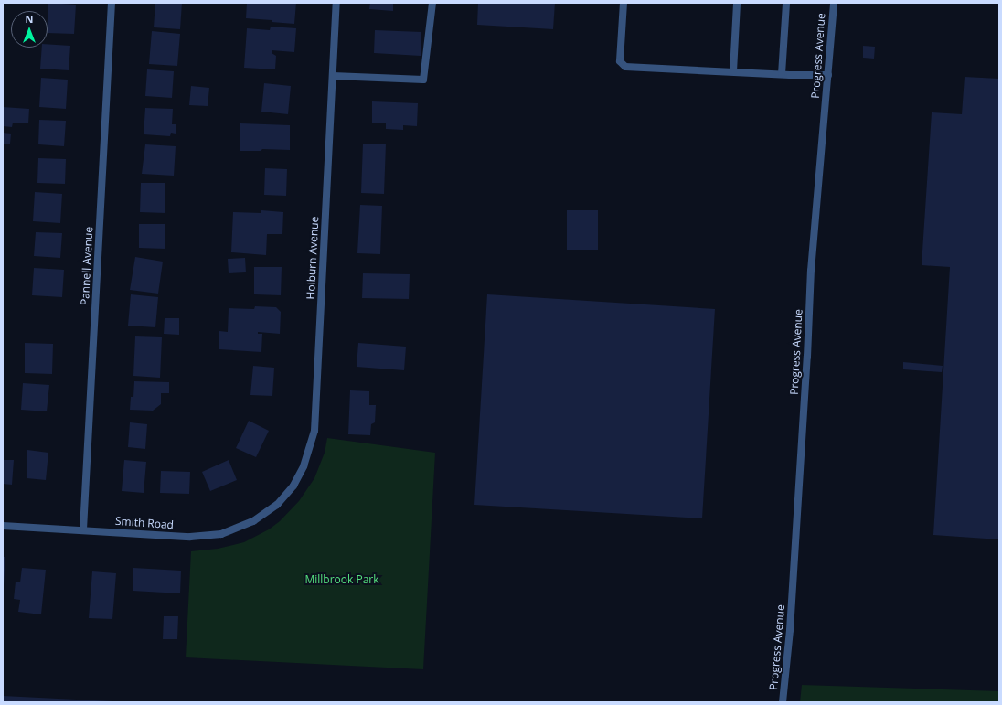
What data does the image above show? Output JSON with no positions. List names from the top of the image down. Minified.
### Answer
{"streets":{"street":["Progress Avenue","Holburn Avenue","Pannell Avenue","Smith Road"]},"crossings":[["Holburn Avenue","Smith Road"],["Pannell Avenue","Smith Road"]],"parks":["Millbrook Park"],"north":"top"}
